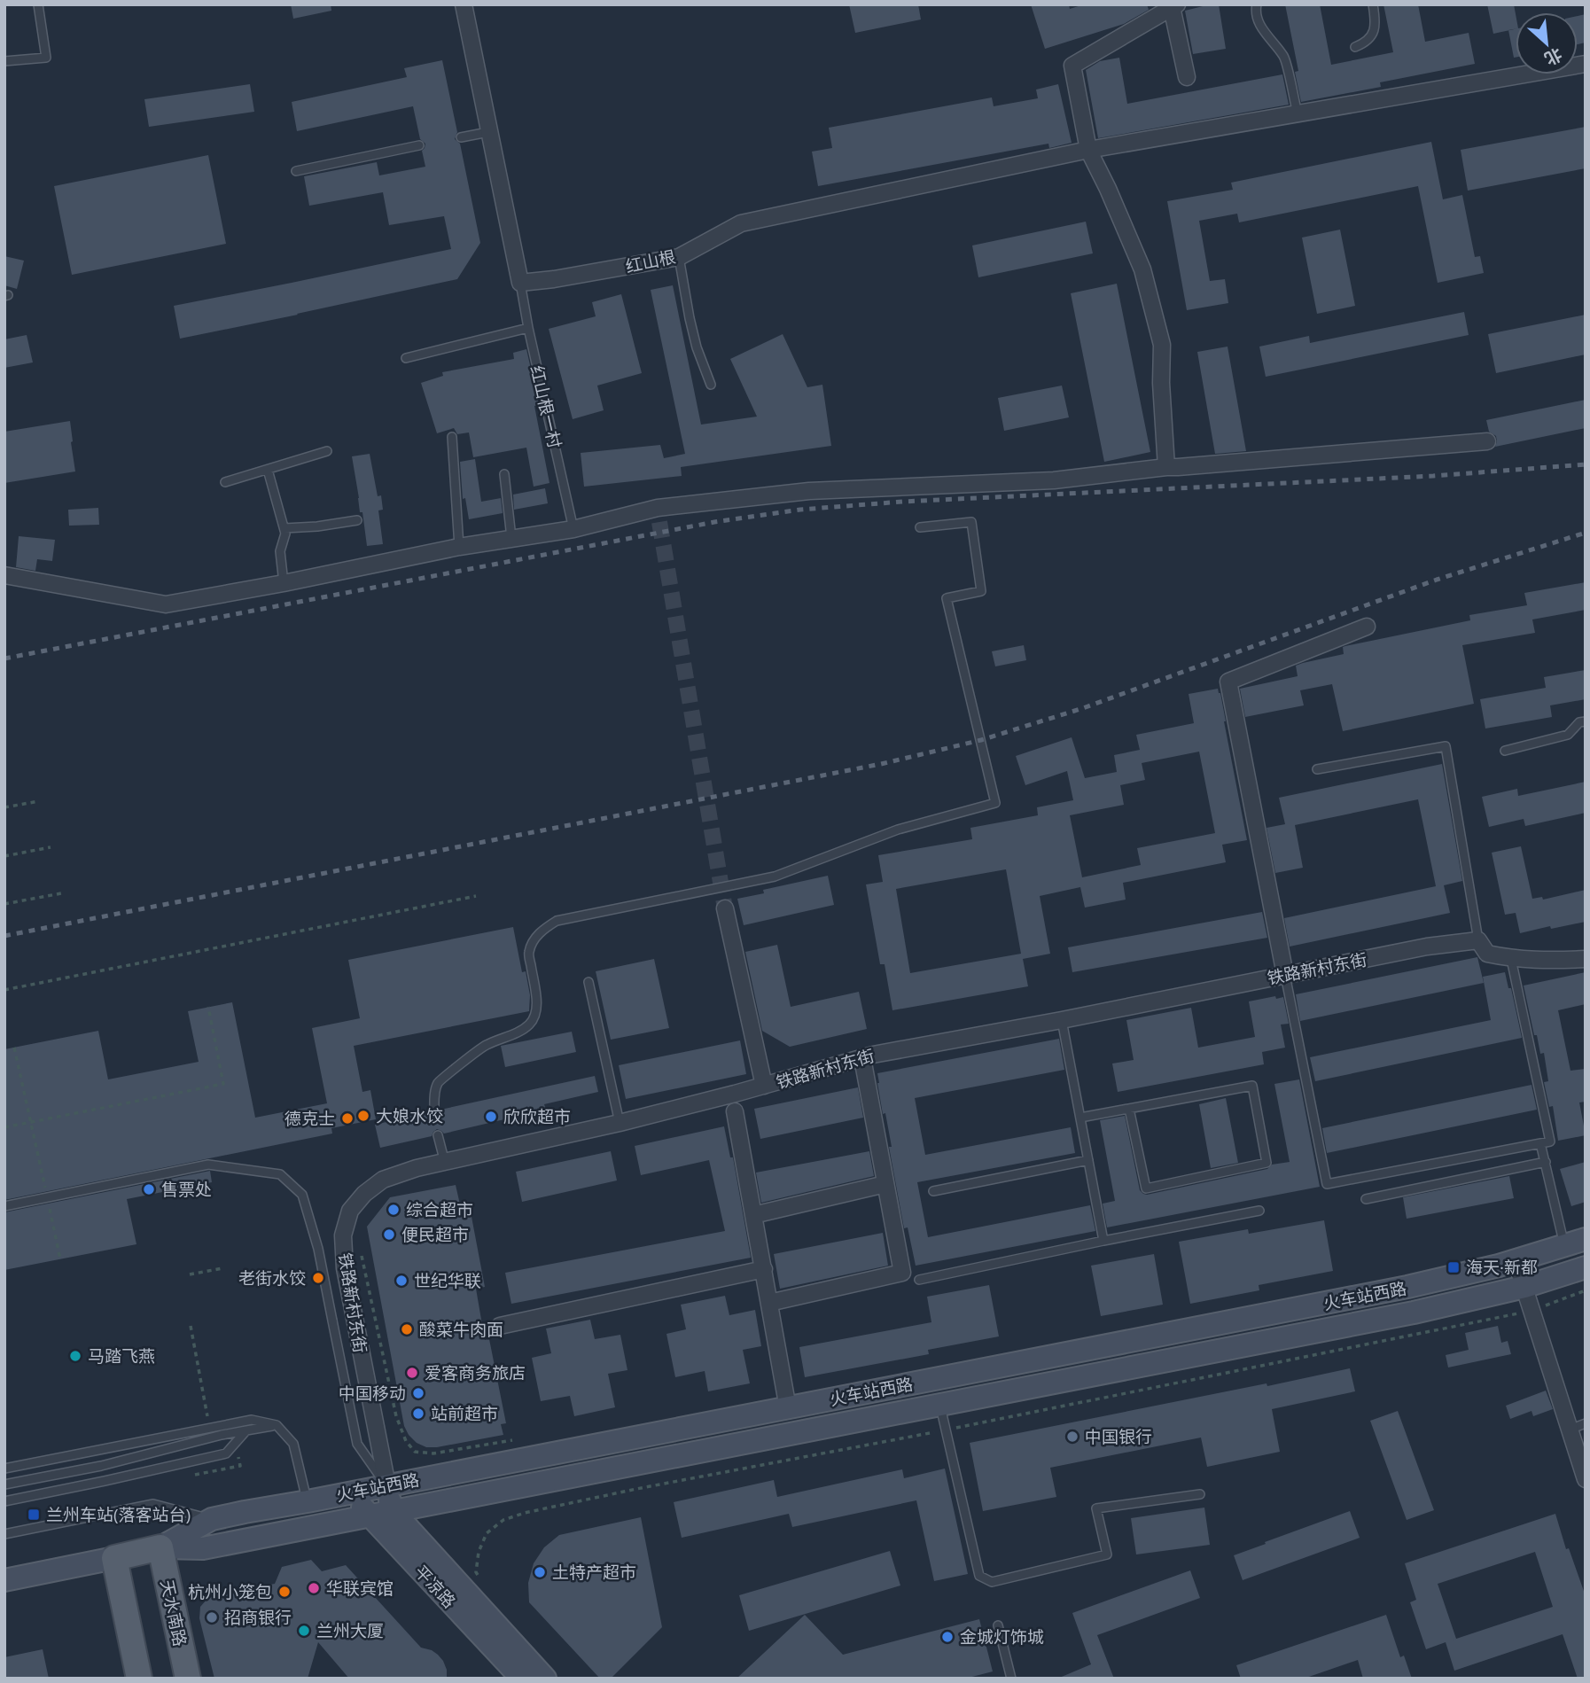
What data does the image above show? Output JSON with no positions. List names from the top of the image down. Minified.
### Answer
{"streets":{"main road":["火车站西路","平凉路","天水南路"],"street":["红山根","铁路新村东街"],"lane":["红山根一村"]},"crossings":[["红山根","红山根一村"],["铁路新村东街","火车站西路"],["铁路新村东街","平凉路"],["火车站西路","平凉路"],["火车站西路","天水南路"]],"places":{"other":["大娘水饺","欣欣超市","德克士","售票处","综合超市","便民超市","老街水饺","世纪华联","酸菜牛肉面","马踏飞燕","爱客商务旅店","中国移动","站前超市","中国银行","土特产超市","华联宾馆","杭州小笼包","招商银行","兰州大厦","金城灯饰城"],"transit":["海天·新都","兰州车站(落客站台)"]},"north":"bottom right"}
